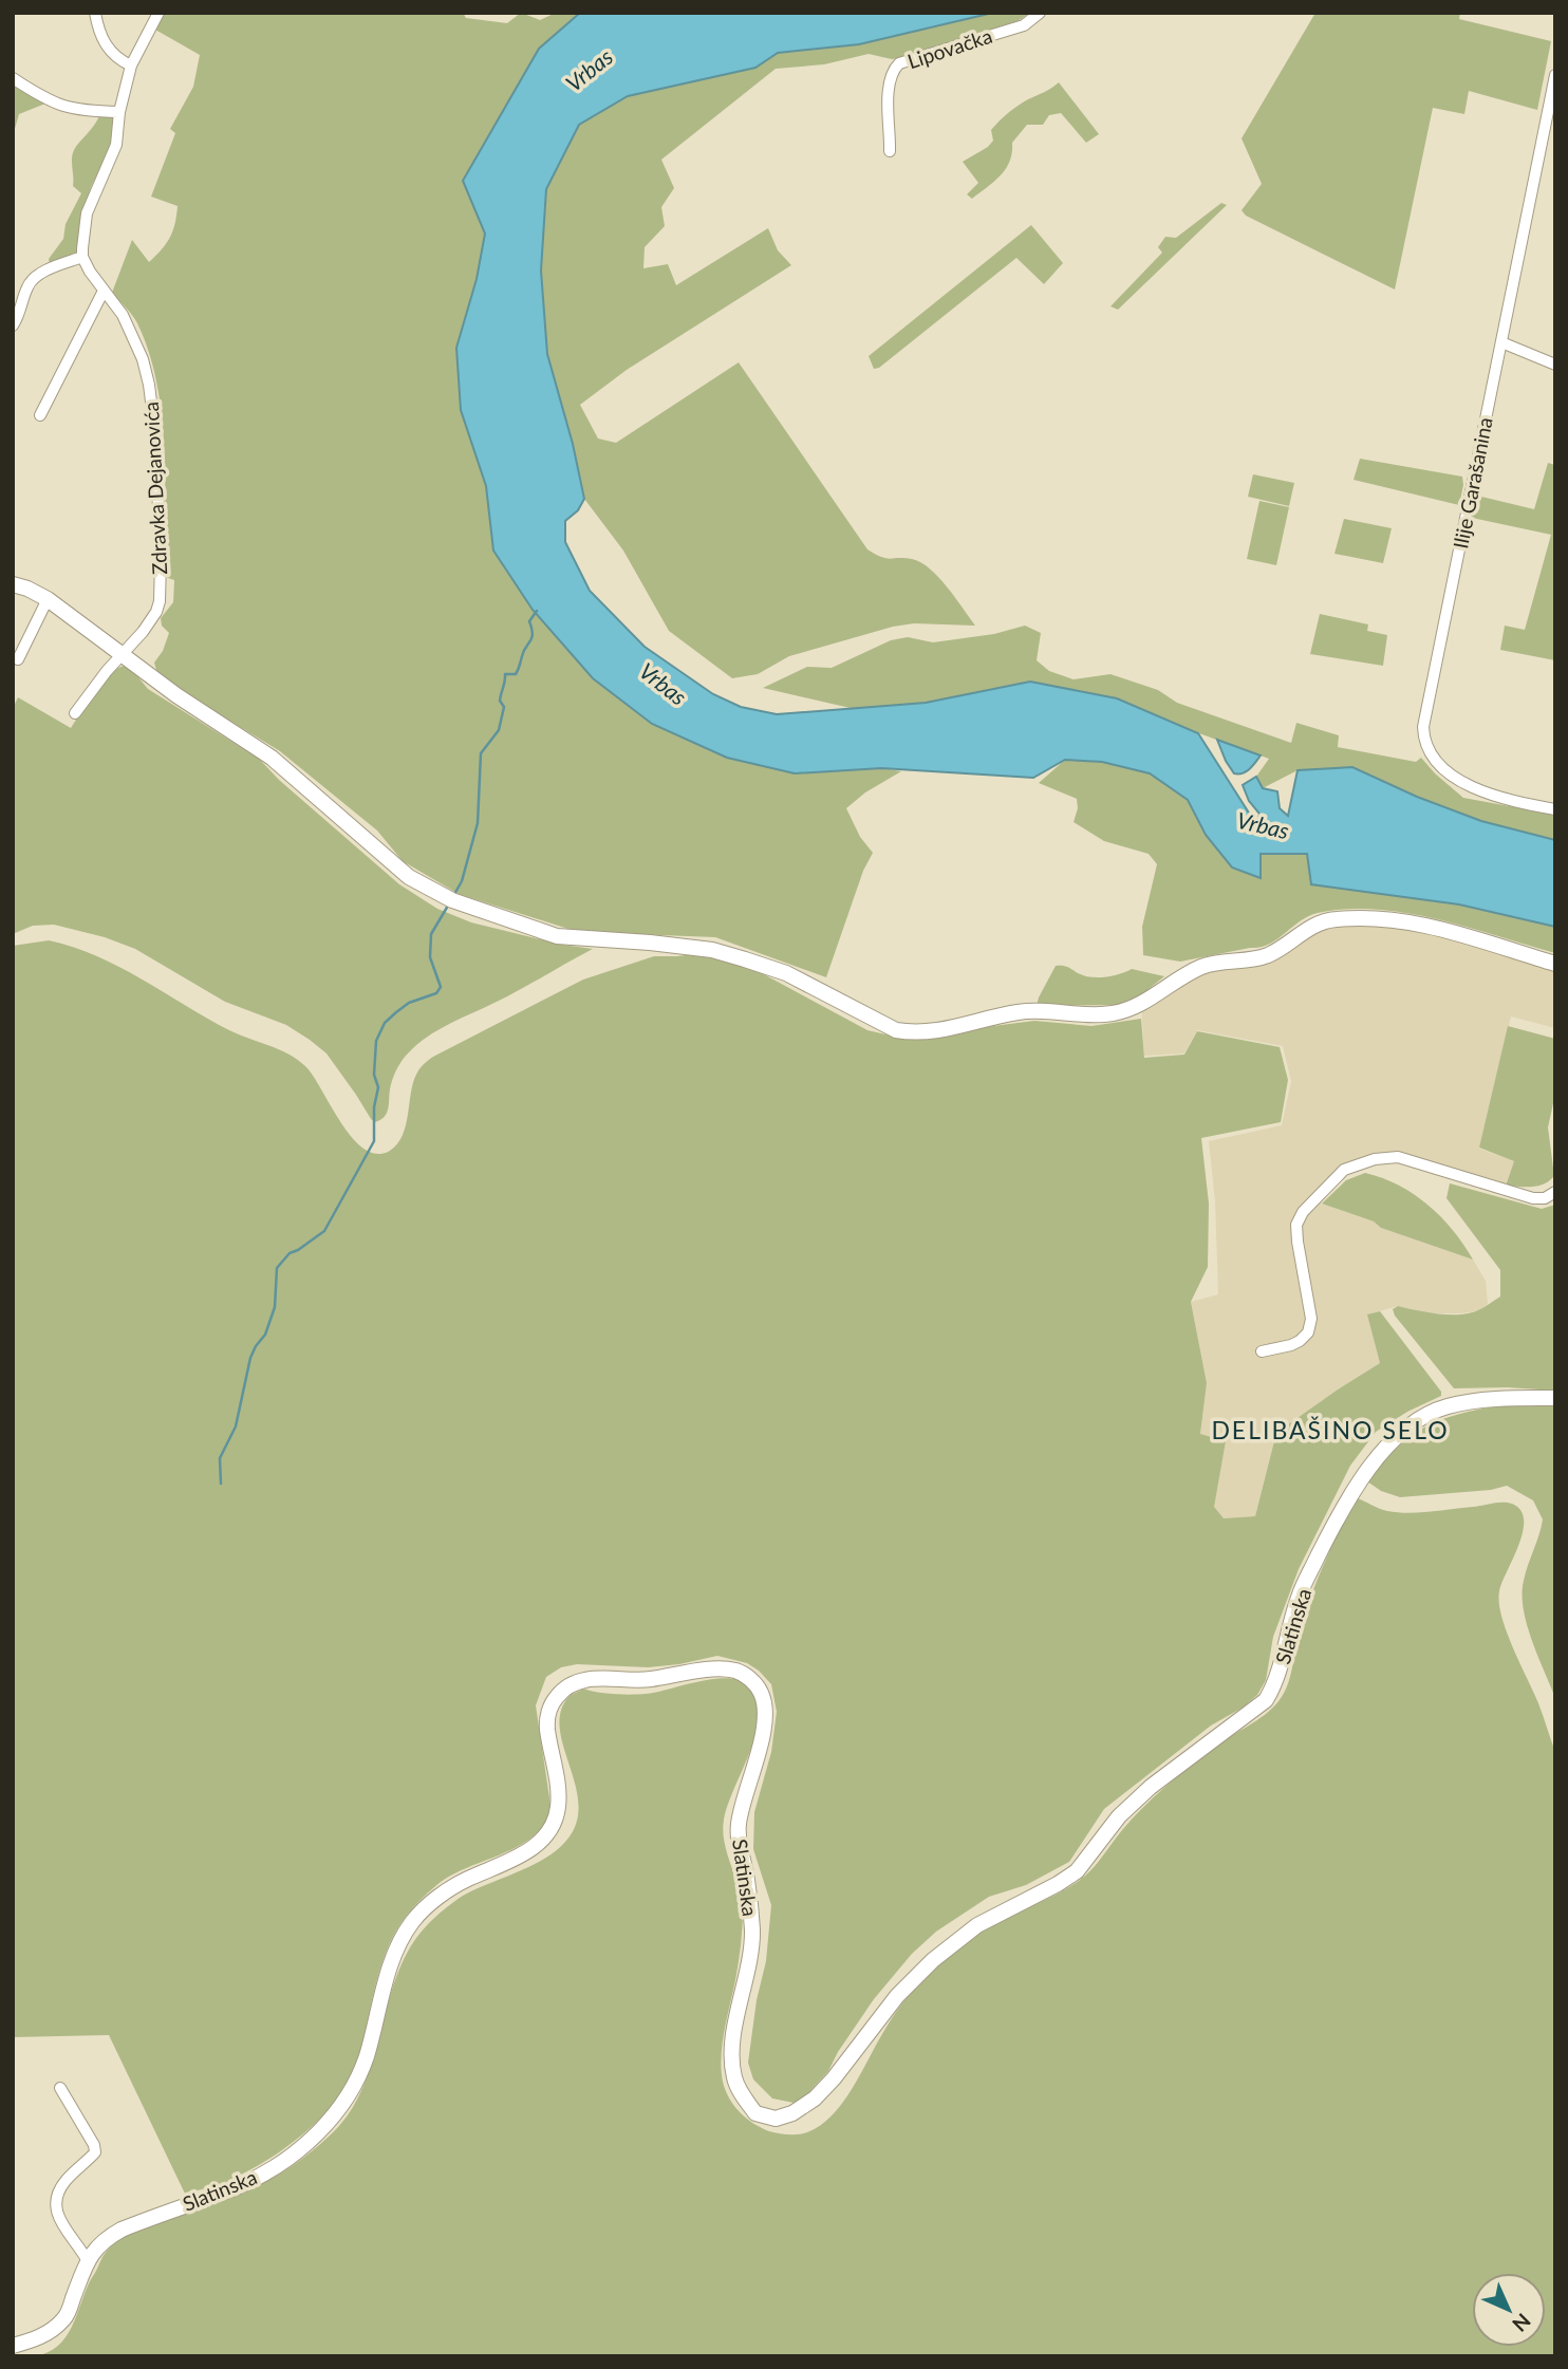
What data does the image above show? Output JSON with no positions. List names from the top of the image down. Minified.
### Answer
{"streets":{"street":["Lipovačka","Ilije Garašanina","Zdravka Dejanovića","Slatinska"]},"districts":["DELIBAŠINO SELO"],"water":["Vrbas"],"north":"bottom right"}
